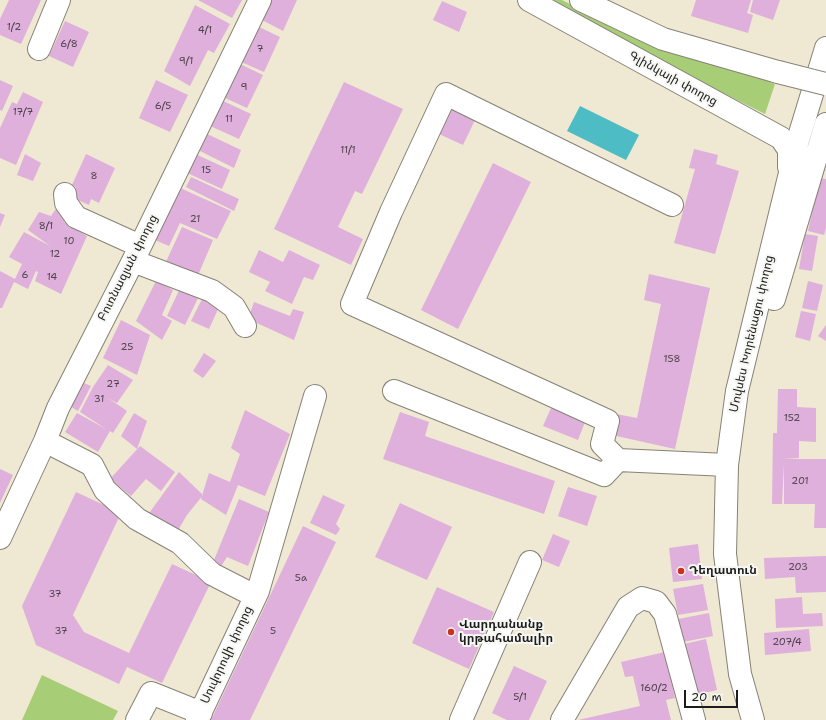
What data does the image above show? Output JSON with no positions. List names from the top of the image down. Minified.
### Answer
{"streets":{"main road":["Գլինկայի փողոց","Բուռնազյան փողոց","Մովսես Խորենացու փողոց","Սուվորովի փողոց"]},"crossings":[["Գլինկայի փողոց","Մովսես Խորենացու փողոց"]],"places":["Դեղատուն","Վարդանանք կրթահամալիր"],"house_numbers":["1/2","4/1","6/8","7","9/1","9","6/5","17/7","11","11/1","15","8","21","8/1","10","12","6","14","25","158","27","31","152","201","203","5a","37","37","5","207/4","160/2","5/1"],"scale_bar":"20 m"}
